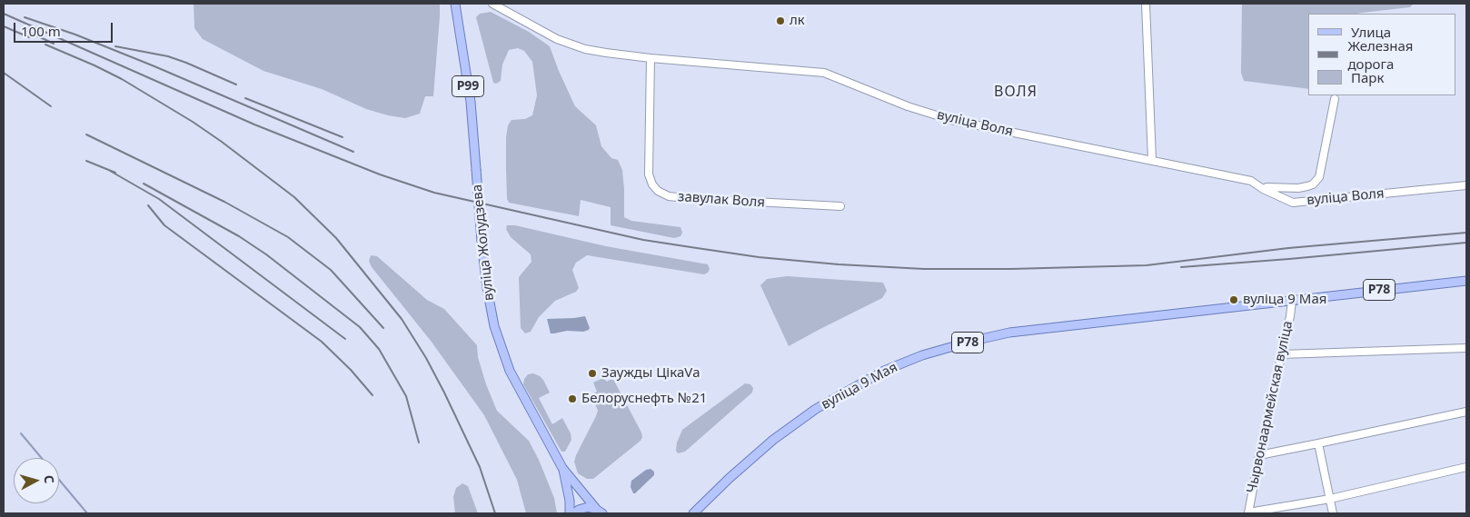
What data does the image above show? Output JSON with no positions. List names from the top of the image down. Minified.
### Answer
{"streets":{"main road":["Р99","вуліца Жолудзева","Р78","вуліца 9 Мая"],"street":["вуліца Воля","завулак Воля","Чырвонаармейская вуліца"]},"crossings":[["Р99","вуліца Жолудзева"],["вуліца Воля","завулак Воля"],["вуліца 9 Мая","Чырвонаармейская вуліца"]],"districts":["ВОЛЯ"],"places":["лк","вуліца 9 Мая","Заужды ЦікаVа","Белоруснефть №21"],"legend":["Улица","Железная дорога","Парк"],"scale_bar":"100 m","north":"right"}
